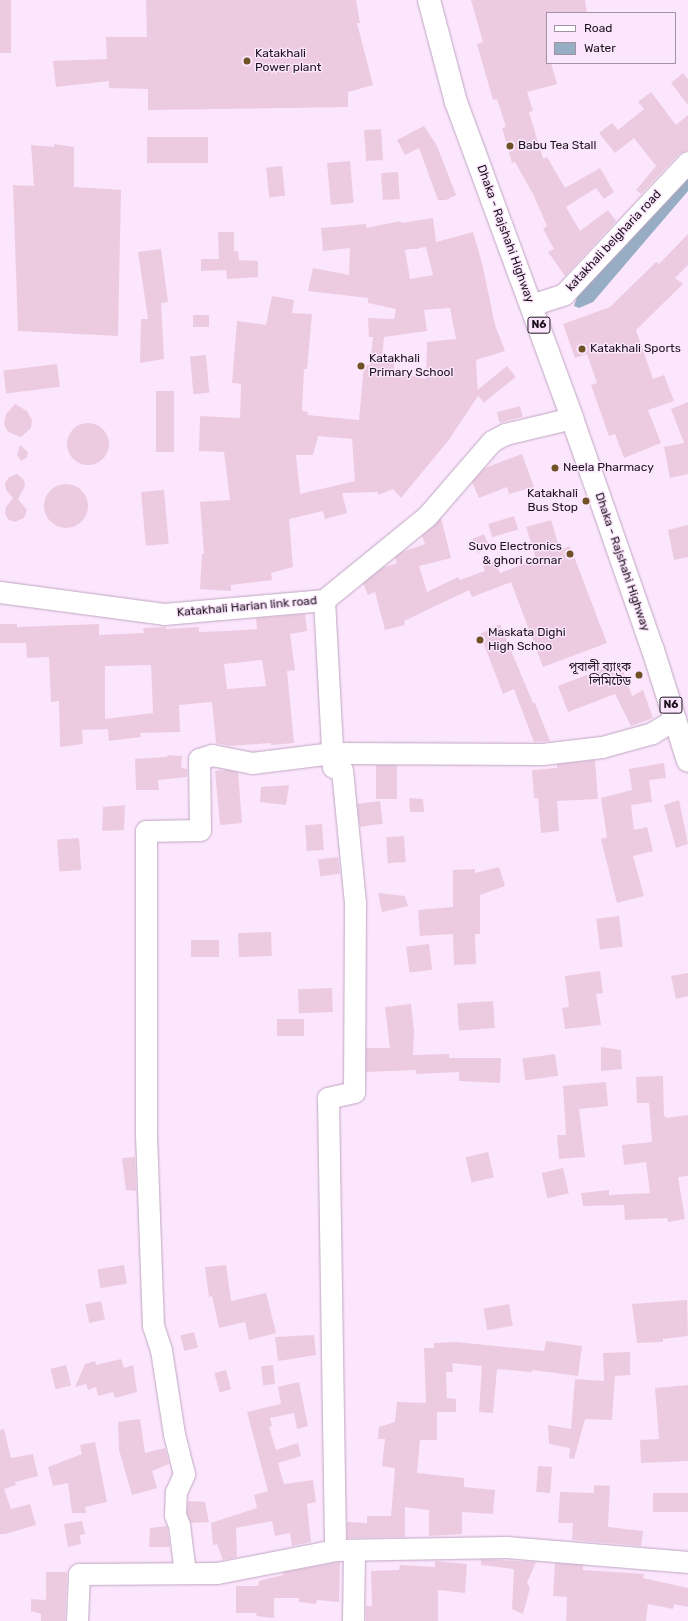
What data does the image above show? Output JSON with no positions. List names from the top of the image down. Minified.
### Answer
{"streets":{"highway":["Dhaka - Rajshahi Highway","N6"],"street":["katakhali belgharia road","Katakhali Harian link road"]},"crossings":[["Dhaka - Rajshahi Highway","katakhali belgharia road"],["Dhaka - Rajshahi Highway","Katakhali Harian link road"]],"places":["Katakhali Power plant","Babu Tea Stall","Katakhali Sports","Katakhali Primary School","Neela Pharmacy","Katakhali Bus Stop","Suvo Electronics & ghori cornar","Maskata Dighi High Schoo","পূবালী ব্যাংক লিমিটেড"],"legend":["Road","Water"]}
